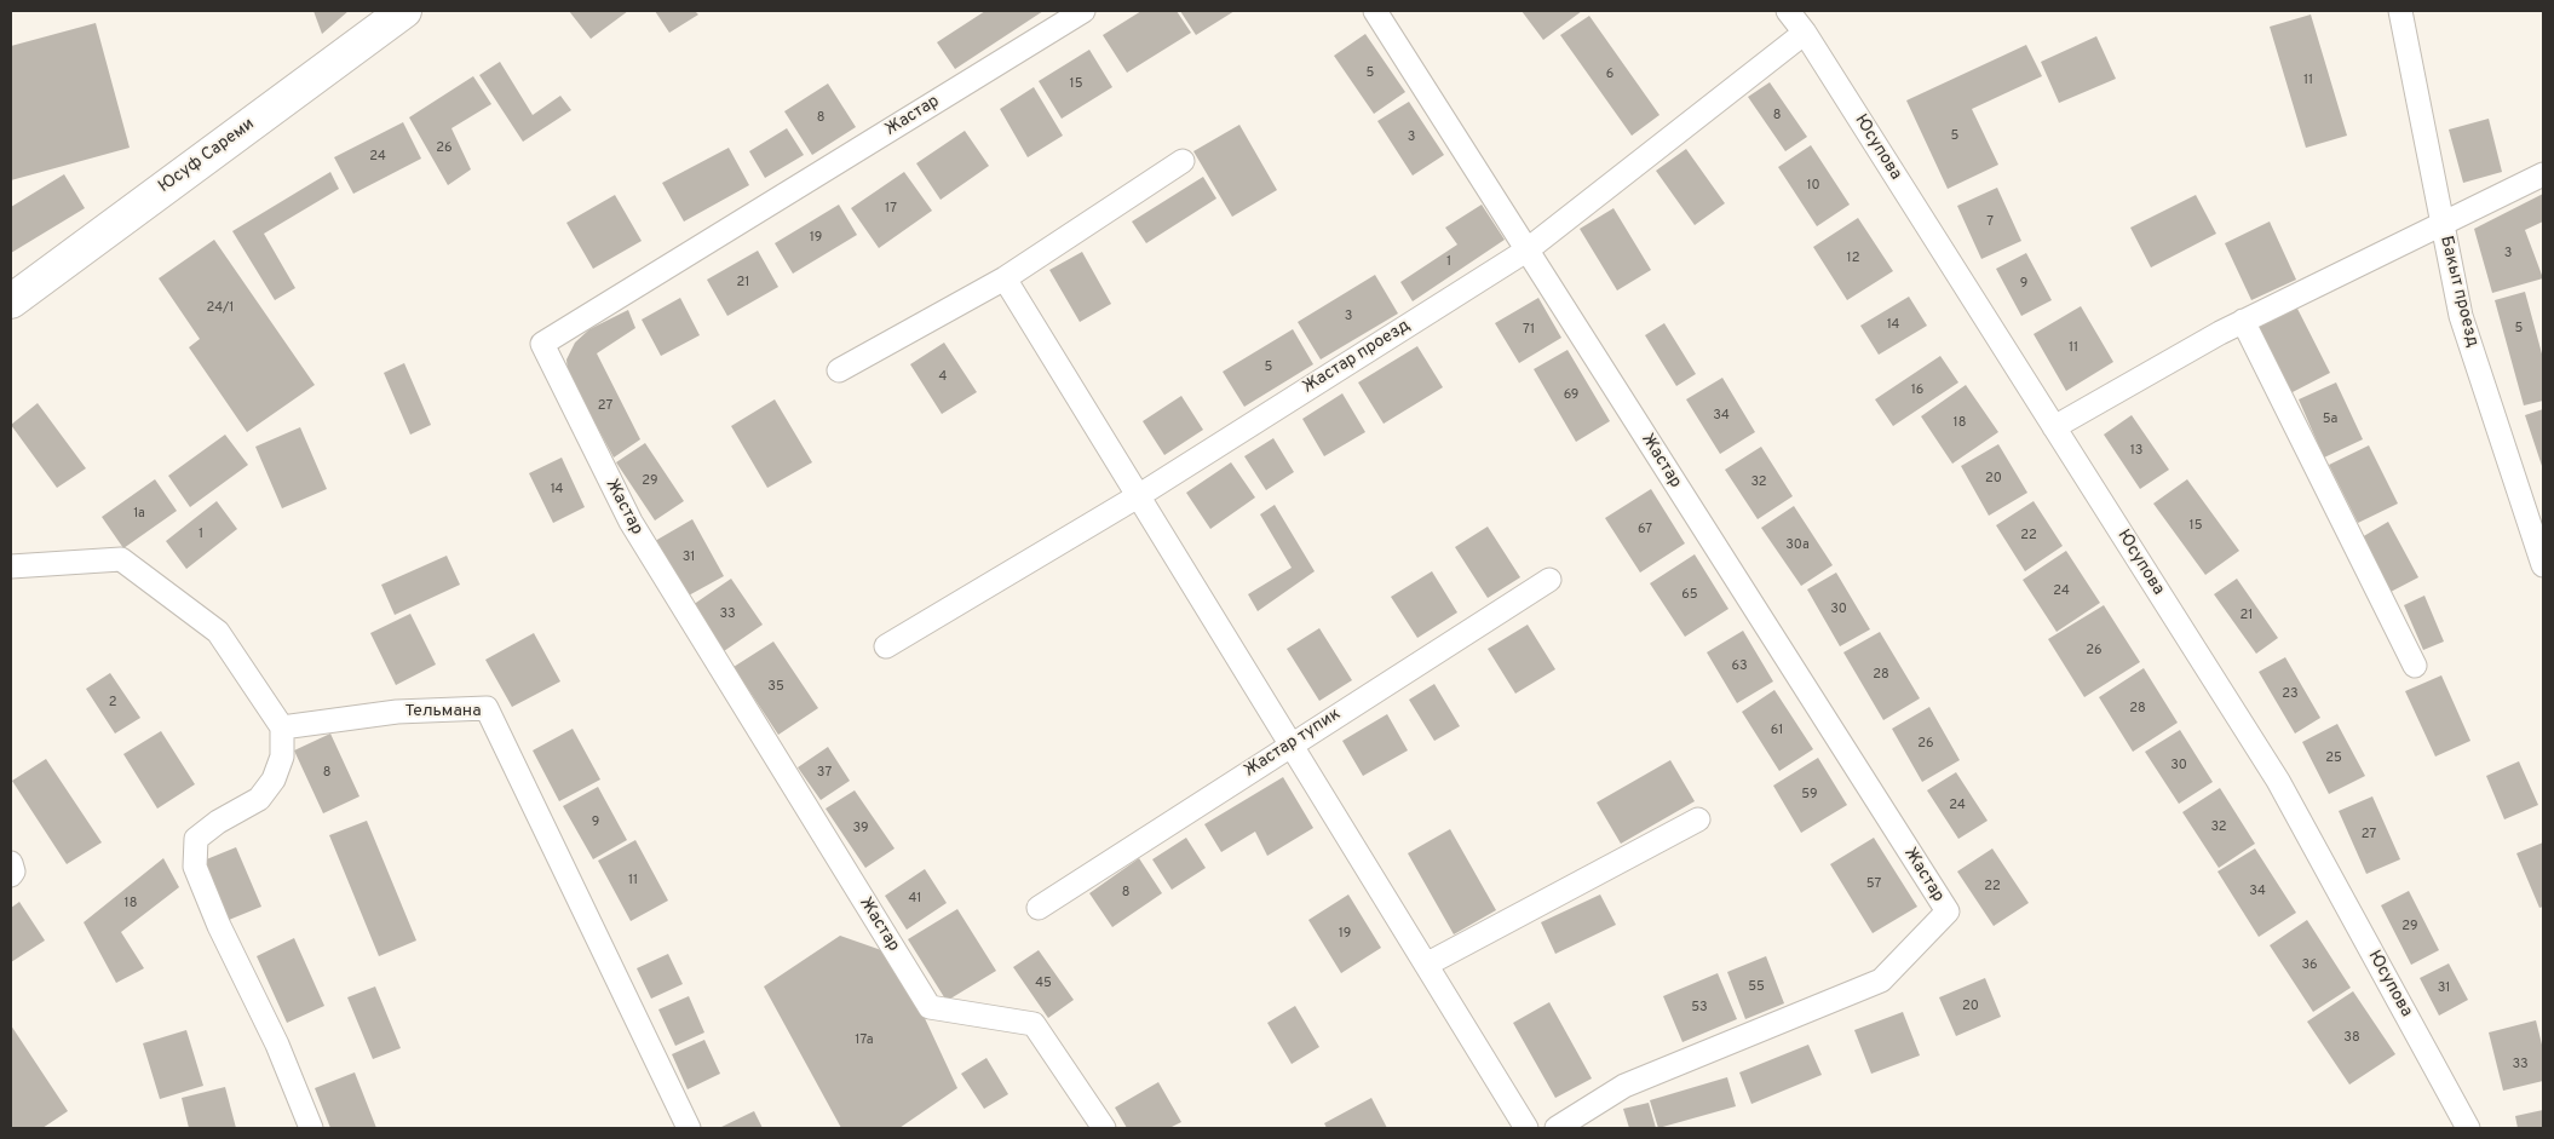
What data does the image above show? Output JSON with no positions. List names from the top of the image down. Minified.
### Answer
{"streets":{"main road":["Юсуф Сареми"],"street":["Жастар","Юсупова","Бакыт проезд","Жастар проезд","Тельмана","Жастар тупик"]},"crossings":[["Жастар","Жастар проезд"],["Юсупова","Жастар проезд"]],"house_numbers":["5","6","11","15","8","8","5","3","26","24","10","17","7","19","3","12","1","21","9","24/1","3","14","5","71","11","5","4","16","69","27","34","5а","18","13","20","29","32","14","1а","15","67","1","22","30а","31","24","65","30","33","21","26","63","28","35","23","2","28","61","26","25","30","8","37","59","24","9","32","39","27","11","57","22","34","8","41","18","29","19","36","45","55","31","20","53","38","17a","33"]}
